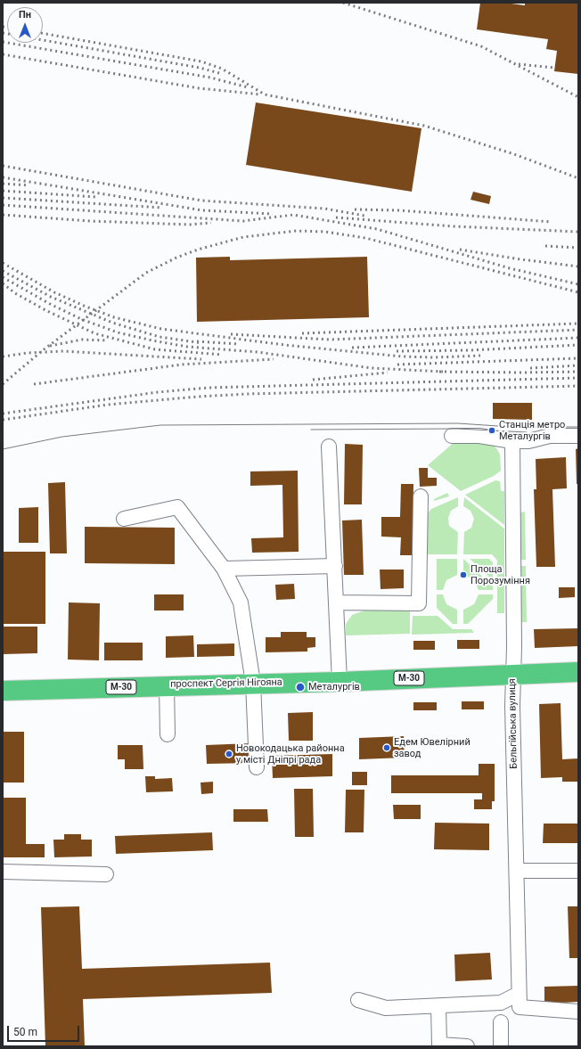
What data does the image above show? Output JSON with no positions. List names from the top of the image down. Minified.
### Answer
{"streets":{"highway":["М-30","проспект Сергія Нігояна"],"street":["Бельгійська вулиця"]},"crossings":[["проспект Сергія Нігояна","Бельгійська вулиця"]],"places":["Станція метро Металургів","Площа Порозуміння","Металургів","Едем Ювелірний завод","Новокодацька районна у місті Дніпрі рада"],"scale_bar":"50 m","north":"top"}
